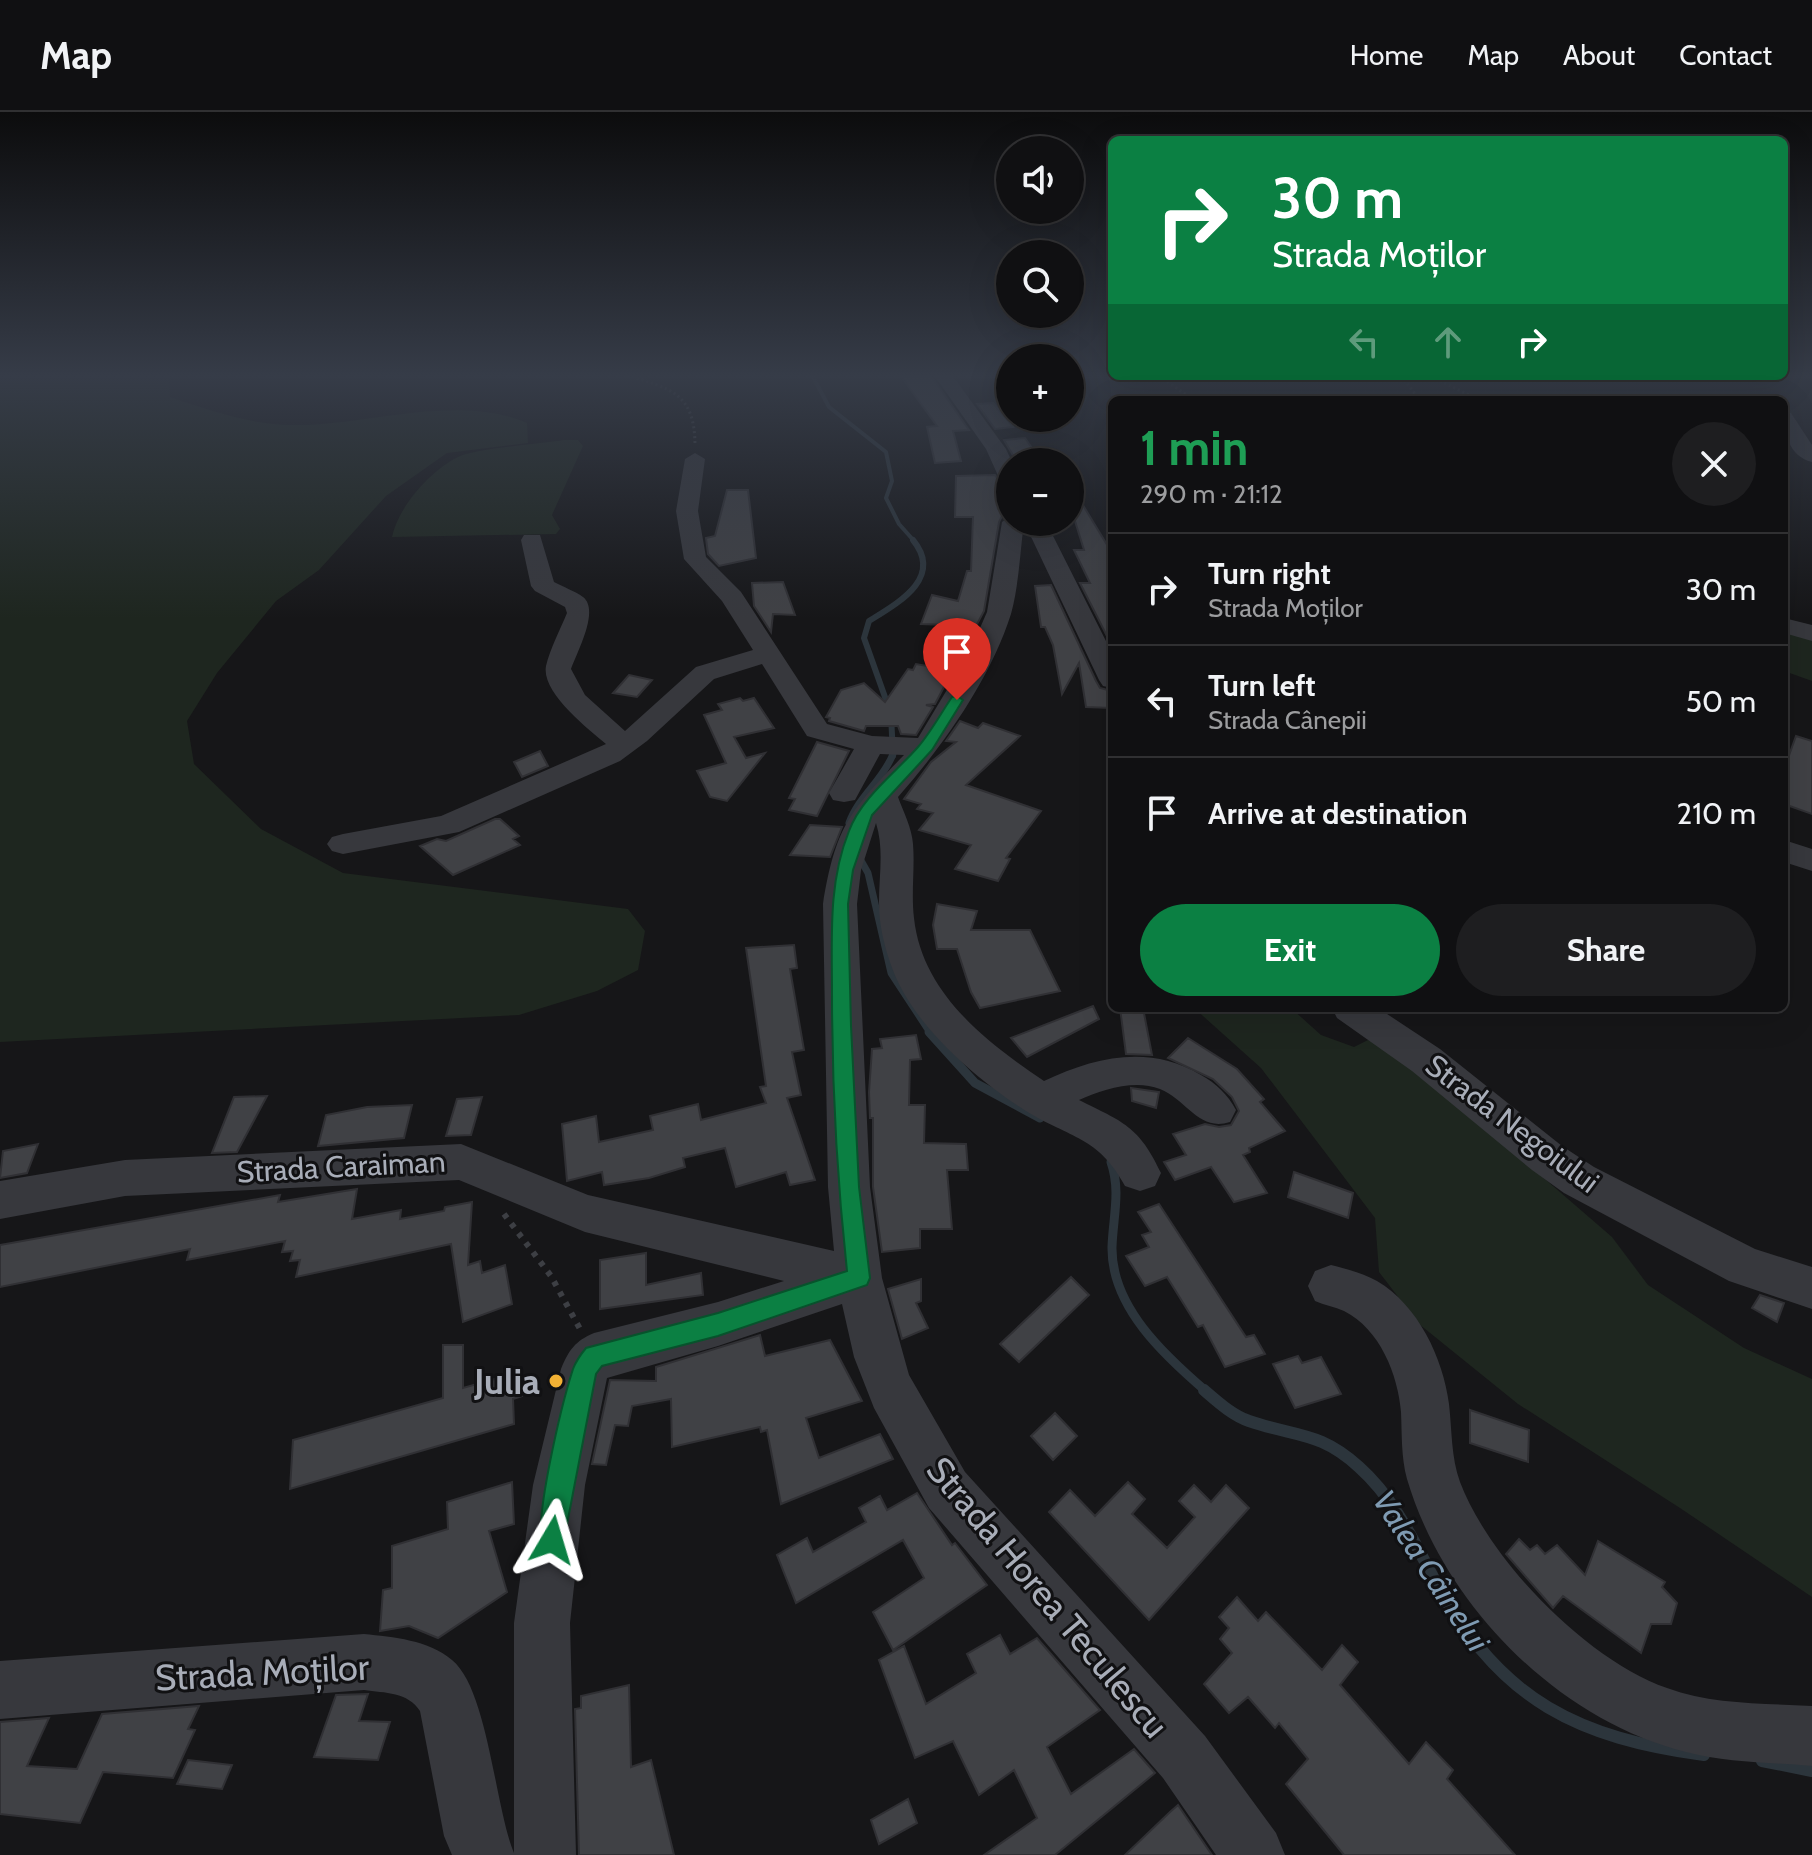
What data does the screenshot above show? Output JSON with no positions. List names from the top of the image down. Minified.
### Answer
{"streets":{"street":["Strada Negoiului","Strada Caraiman","Strada Horea Teculescu","Strada Moților"]},"crossings":[["Strada Caraiman","Strada Horea Teculescu"]],"water":["Valea Câinelui"],"places":["Julia"],"page":{"header":"Map","nav":["Home","Map","About","Contact"],"map_buttons":["+","−"],"turn":["30 m","Strada Moților"],"heading":["1 min","290 m · 21:12"],"list":[{"name":"Turn right","note":"Strada Moților","value":"30 m"},{"name":"Turn left","note":"Strada Cânepii","value":"50 m"},{"name":"Arrive at destination","value":"210 m"}],"buttons":["Exit","Share"]}}
